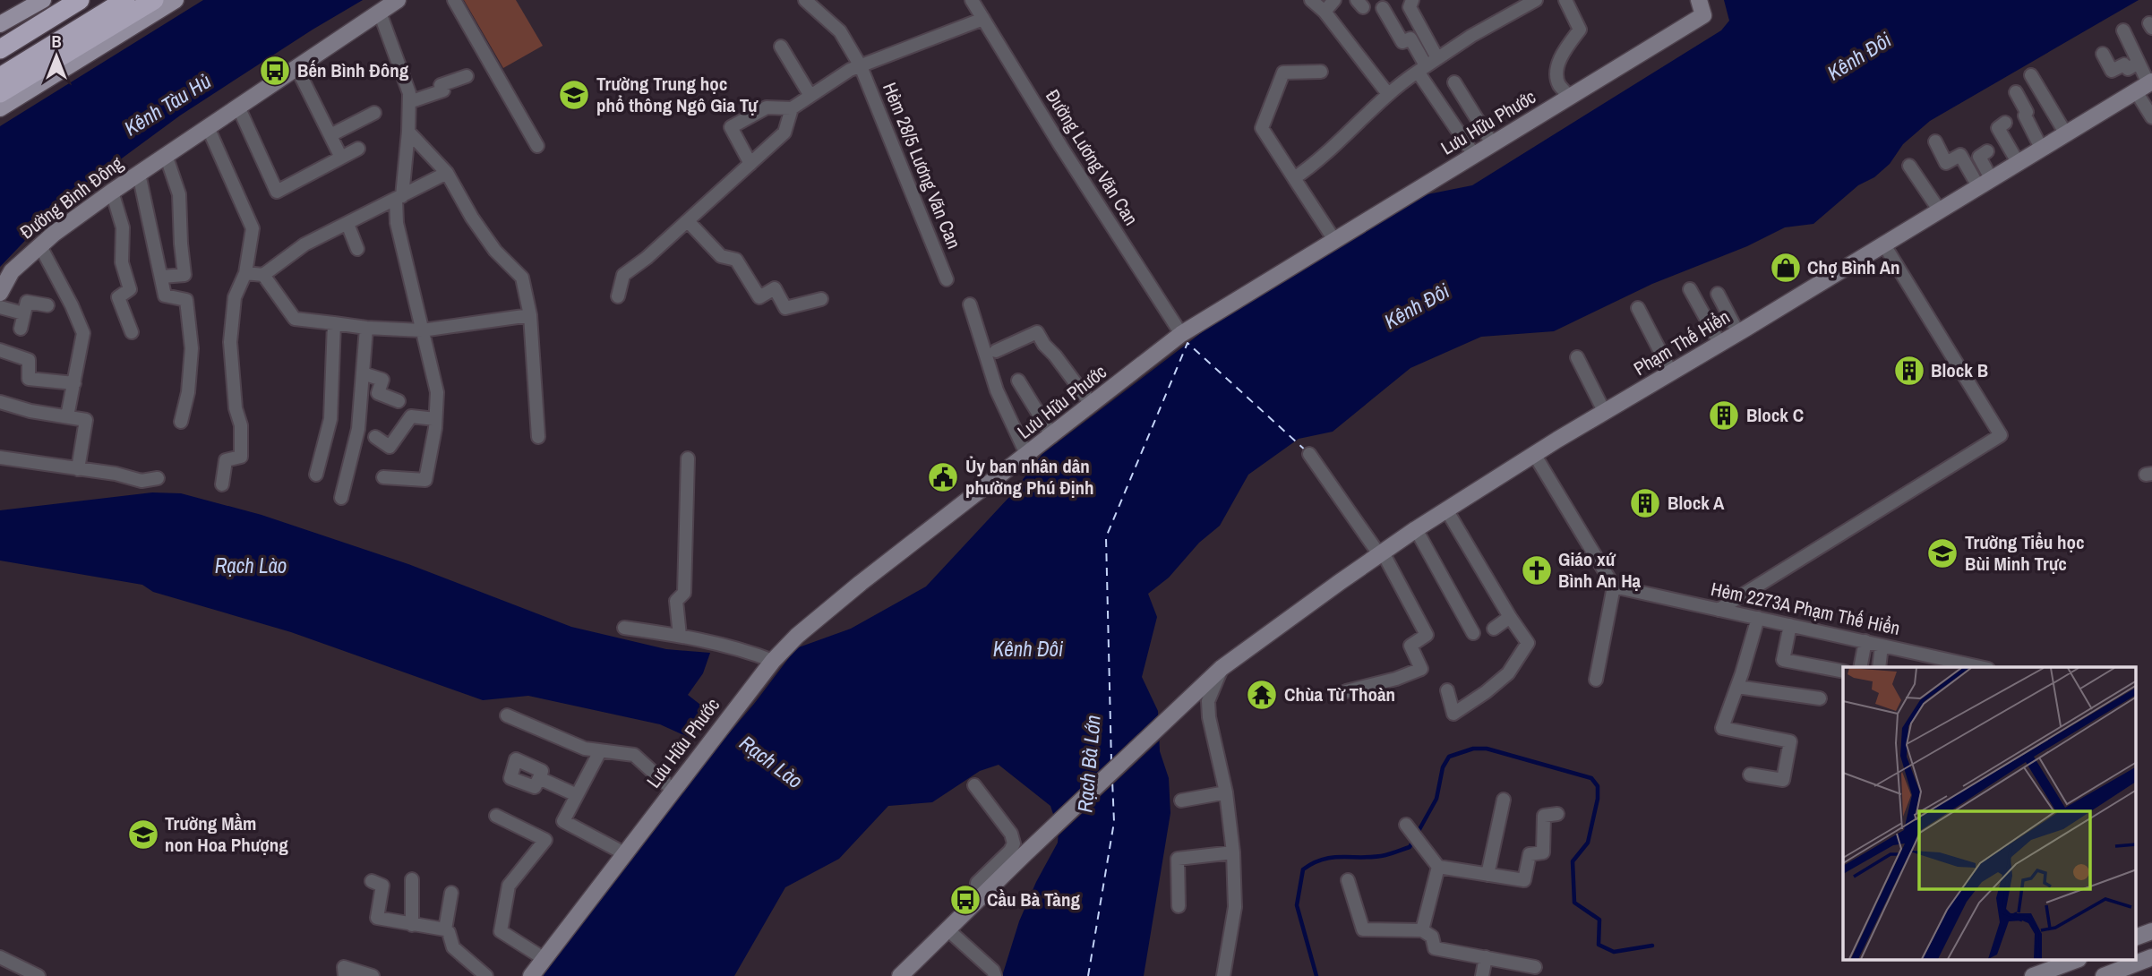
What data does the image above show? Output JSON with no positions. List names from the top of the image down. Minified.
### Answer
{"streets":{"street":["Lưu Hữu Phước","Đường Lương Văn Can","Hẻm 28/5 Lương Văn Can","Đường Bình Đông","Phạm Thế Hiển","Hẻm 2273A Phạm Thế Hiển"]},"crossings":[["Lưu Hữu Phước","Đường Lương Văn Can"]],"water":["Kênh Đôi","Kênh Tàu Hủ","Rạch Lào","Rạch Bà Lớn"],"places":{"bus stop":["Bến Bình Đông","Cầu Bà Tàng"],"school or university":["Trường Trung học phổ thông Ngô Gia Tự","Trường Tiểu học Bùi Minh Trực","Trường Mầm non Hoa Phượng"],"shop":["Chợ Bình An"],"building":["Block B","Block C","Block A"],"public building":["Ủy ban nhân dân phường Phú Định"],"church":["Giáo xứ Bình An Hạ"],"temple":["Chùa Từ Thoàn"]},"north":"top"}
